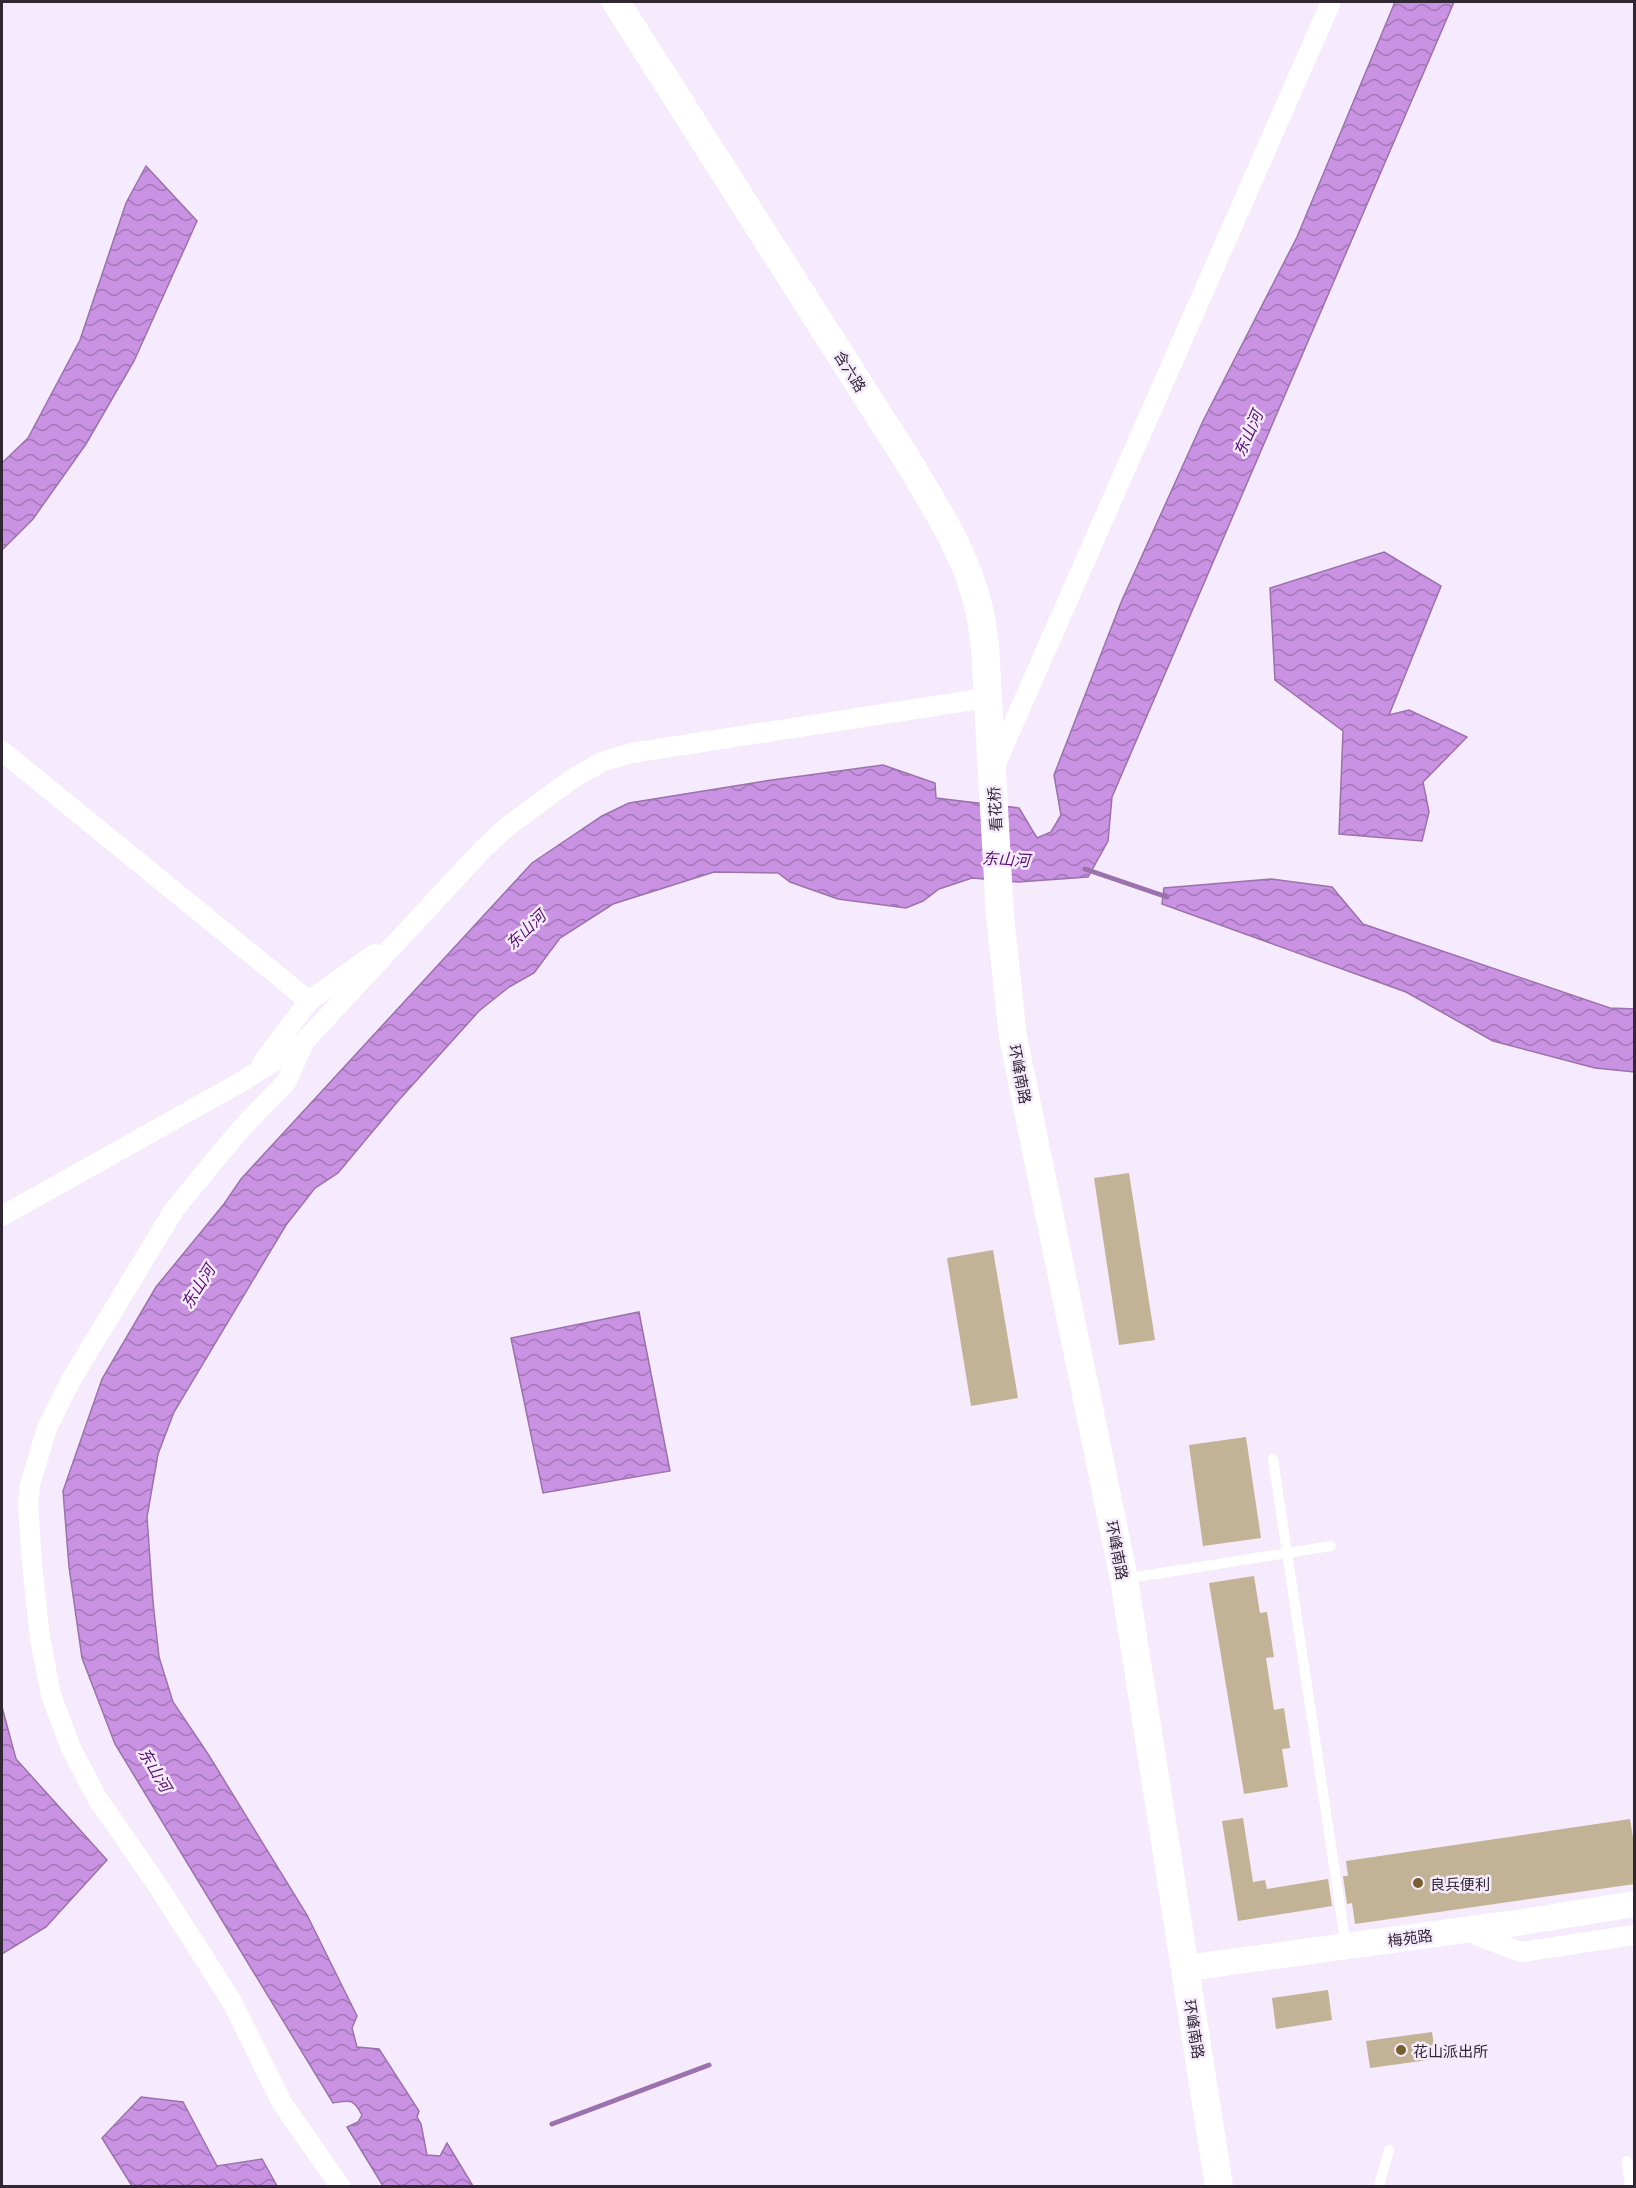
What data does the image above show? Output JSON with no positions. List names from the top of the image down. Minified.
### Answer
{"streets":{"main road":["含六路","看花桥","环峰南路"],"street":["梅苑路"]},"crossings":[["含六路","看花桥"],["看花桥","环峰南路"],["环峰南路","梅苑路"]],"water":["东山河"],"places":["良兵便利","花山派出所"]}
